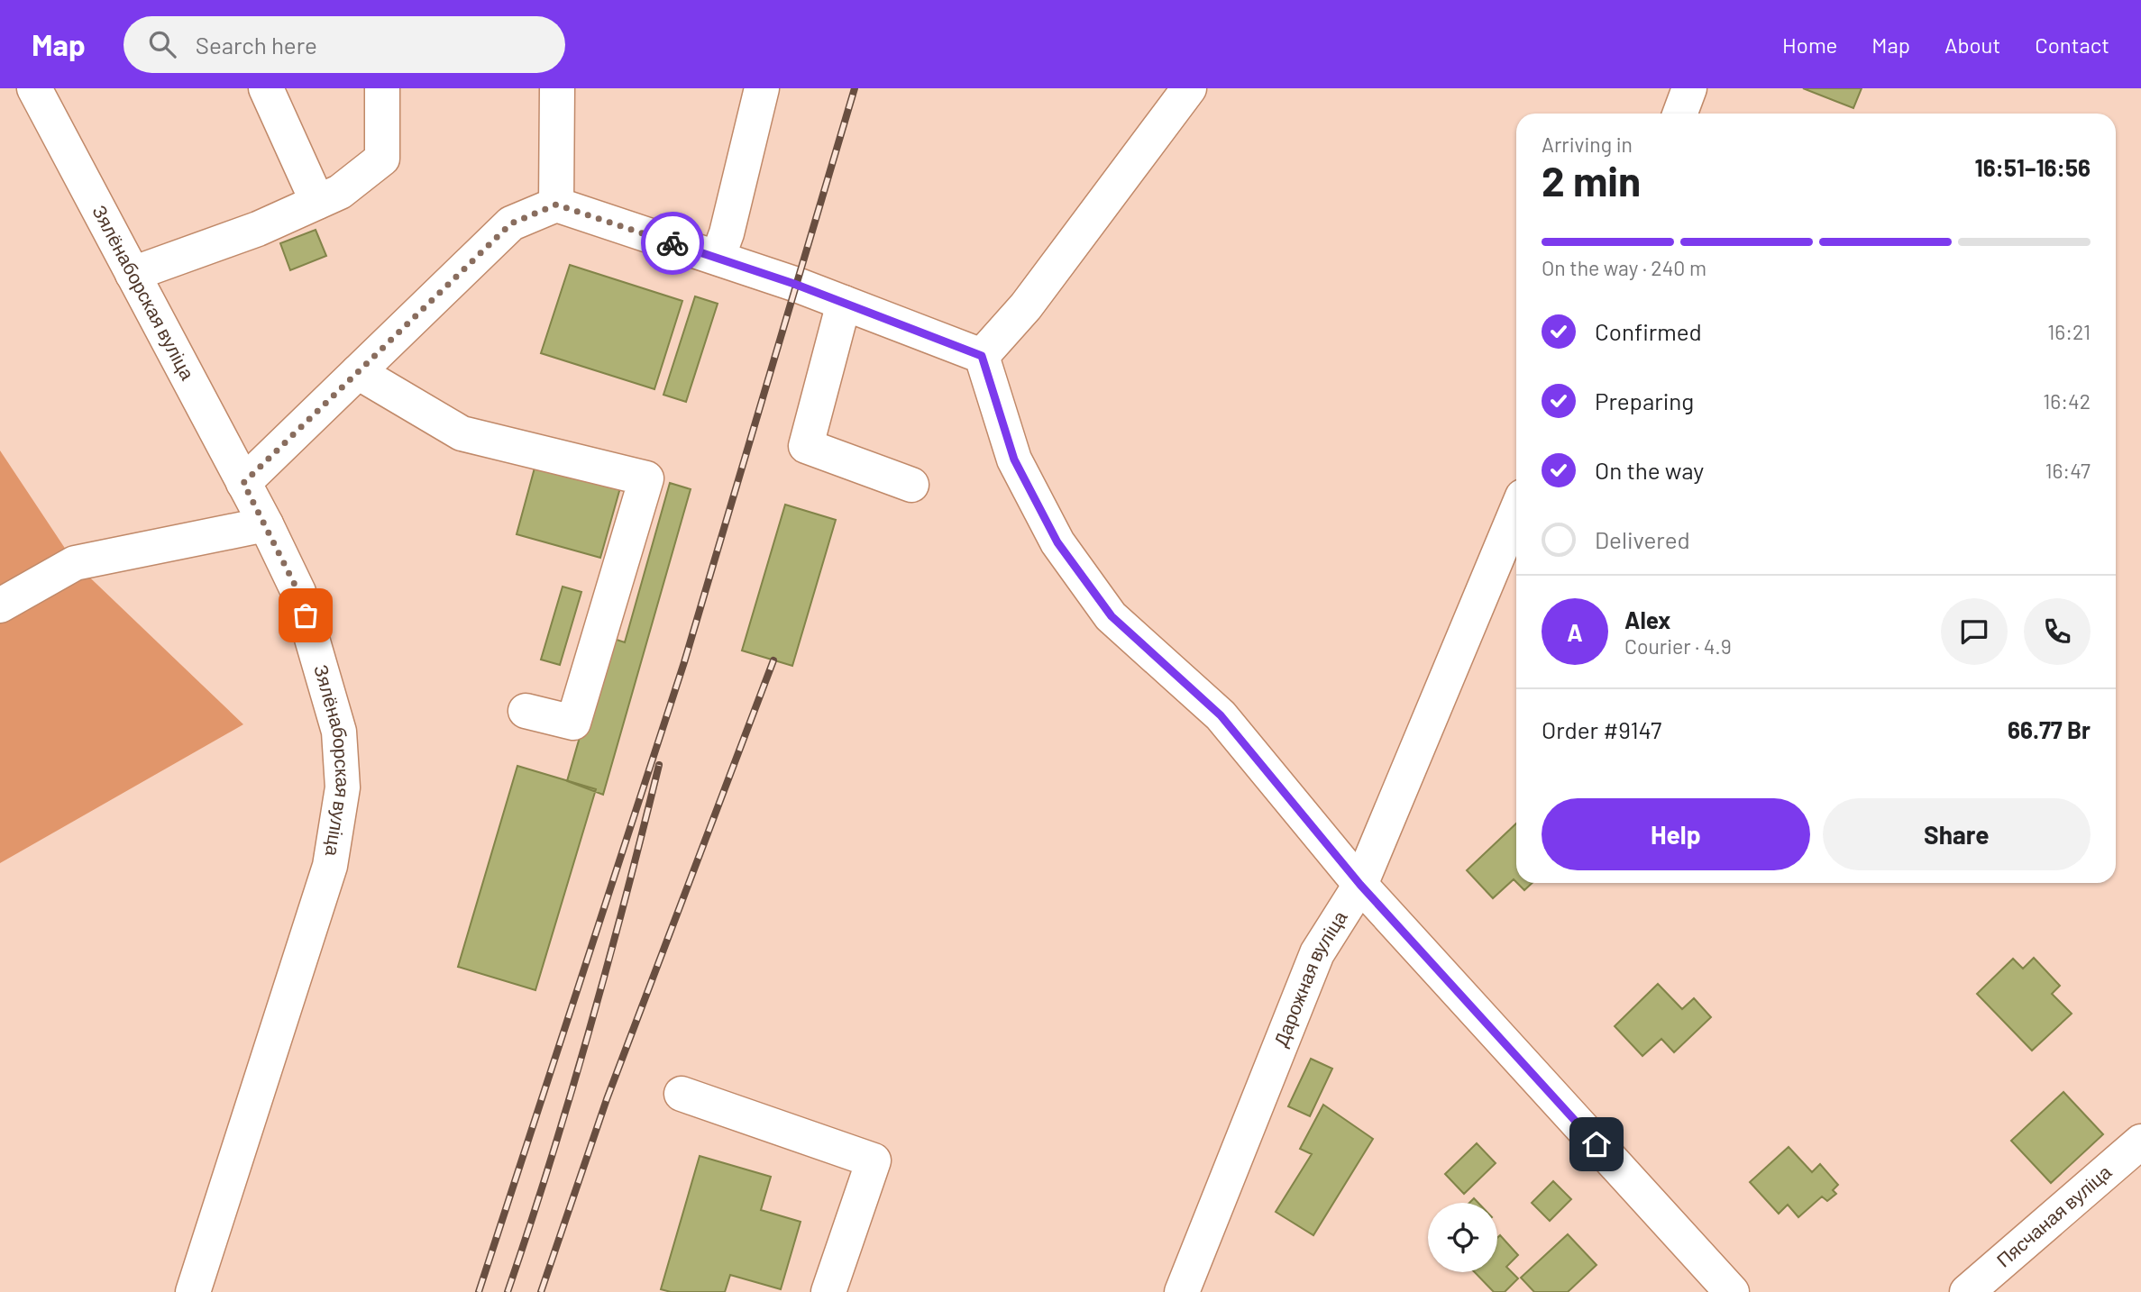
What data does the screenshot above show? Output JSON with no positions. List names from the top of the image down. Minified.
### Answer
{"streets":{"street":["Зялёнаборская вуліца","Дарожная вуліца","Пясчаная вуліца"]},"page":{"header":"Map","search":"Search here","nav":["Home","Map","About","Contact"],"heading":["2 min","Arriving in","16:51–16:56"],"panel":["Alex","Courier · 4.9","Order #9147","66.77 Br"],"bar":"On the way · 240 m","list":[["Confirmed","16:21"],["Preparing","16:42"],["On the way","16:47"],"Delivered"],"round":"A","buttons":["Help","Share"]}}
